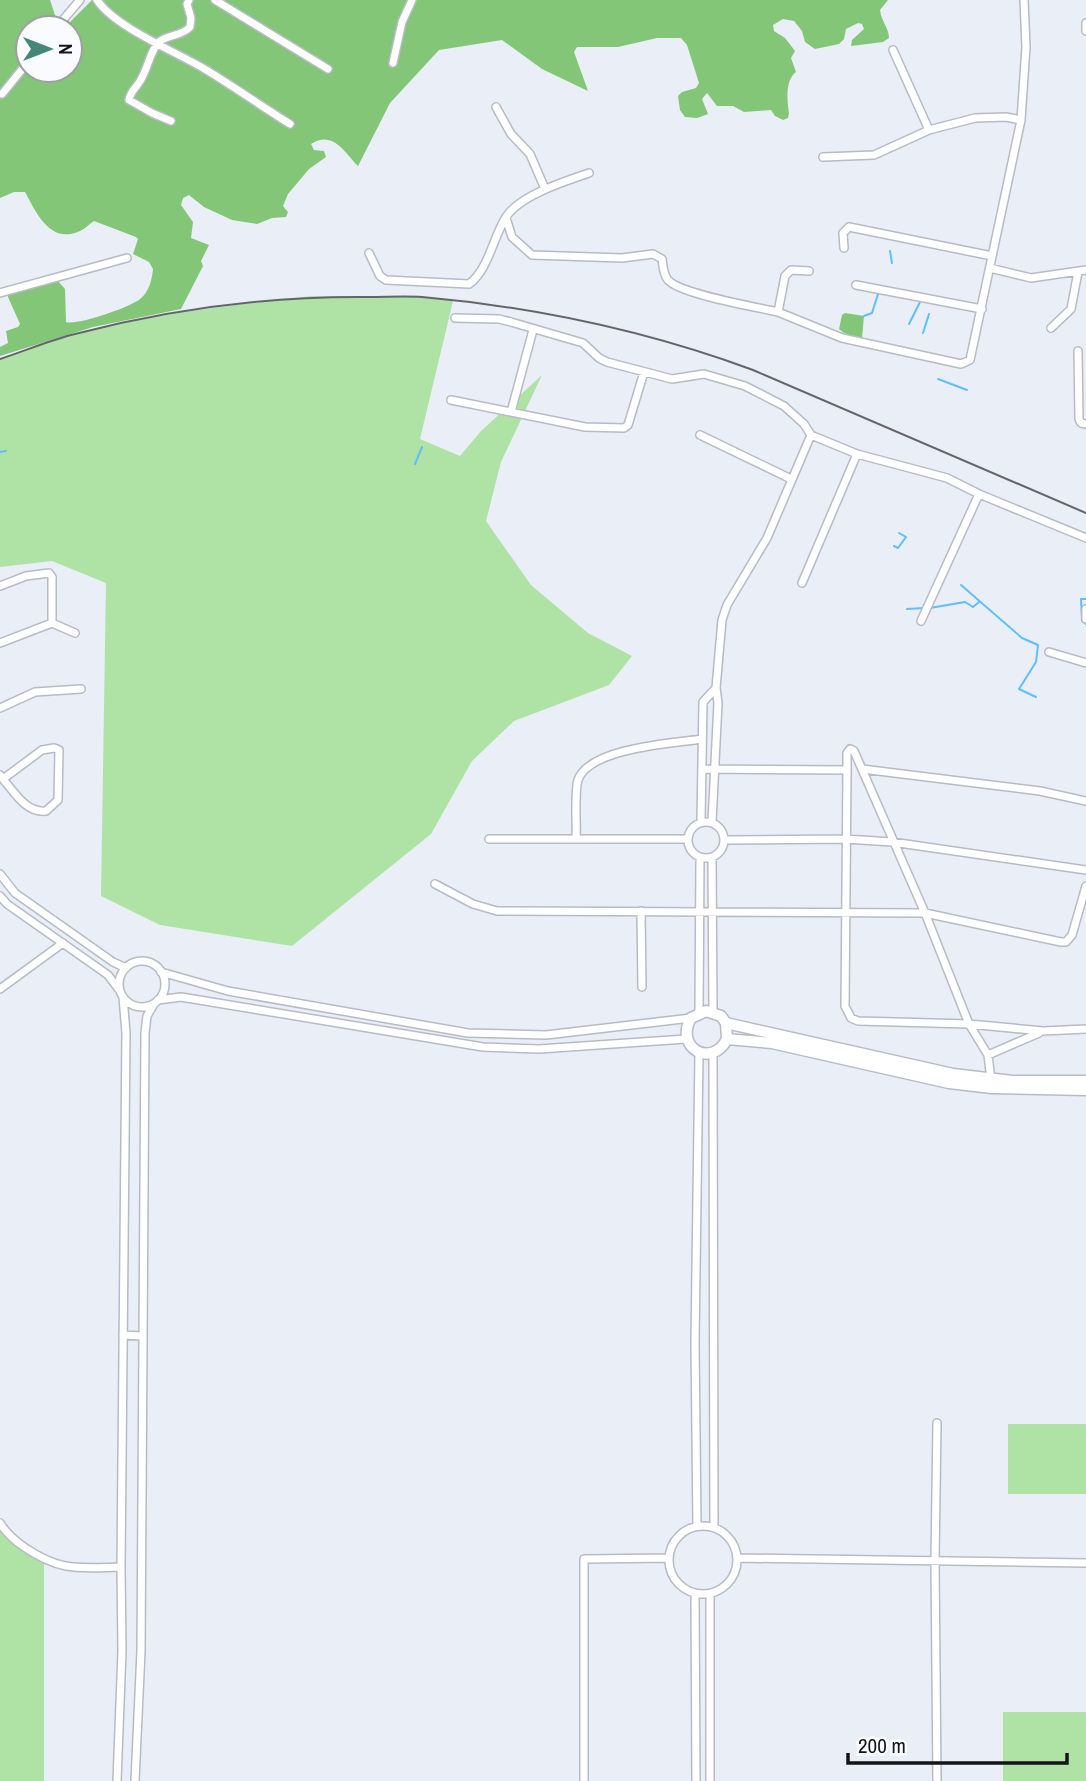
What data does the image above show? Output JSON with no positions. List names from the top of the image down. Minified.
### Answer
{"scale_bar":"200 m","north":"right"}
